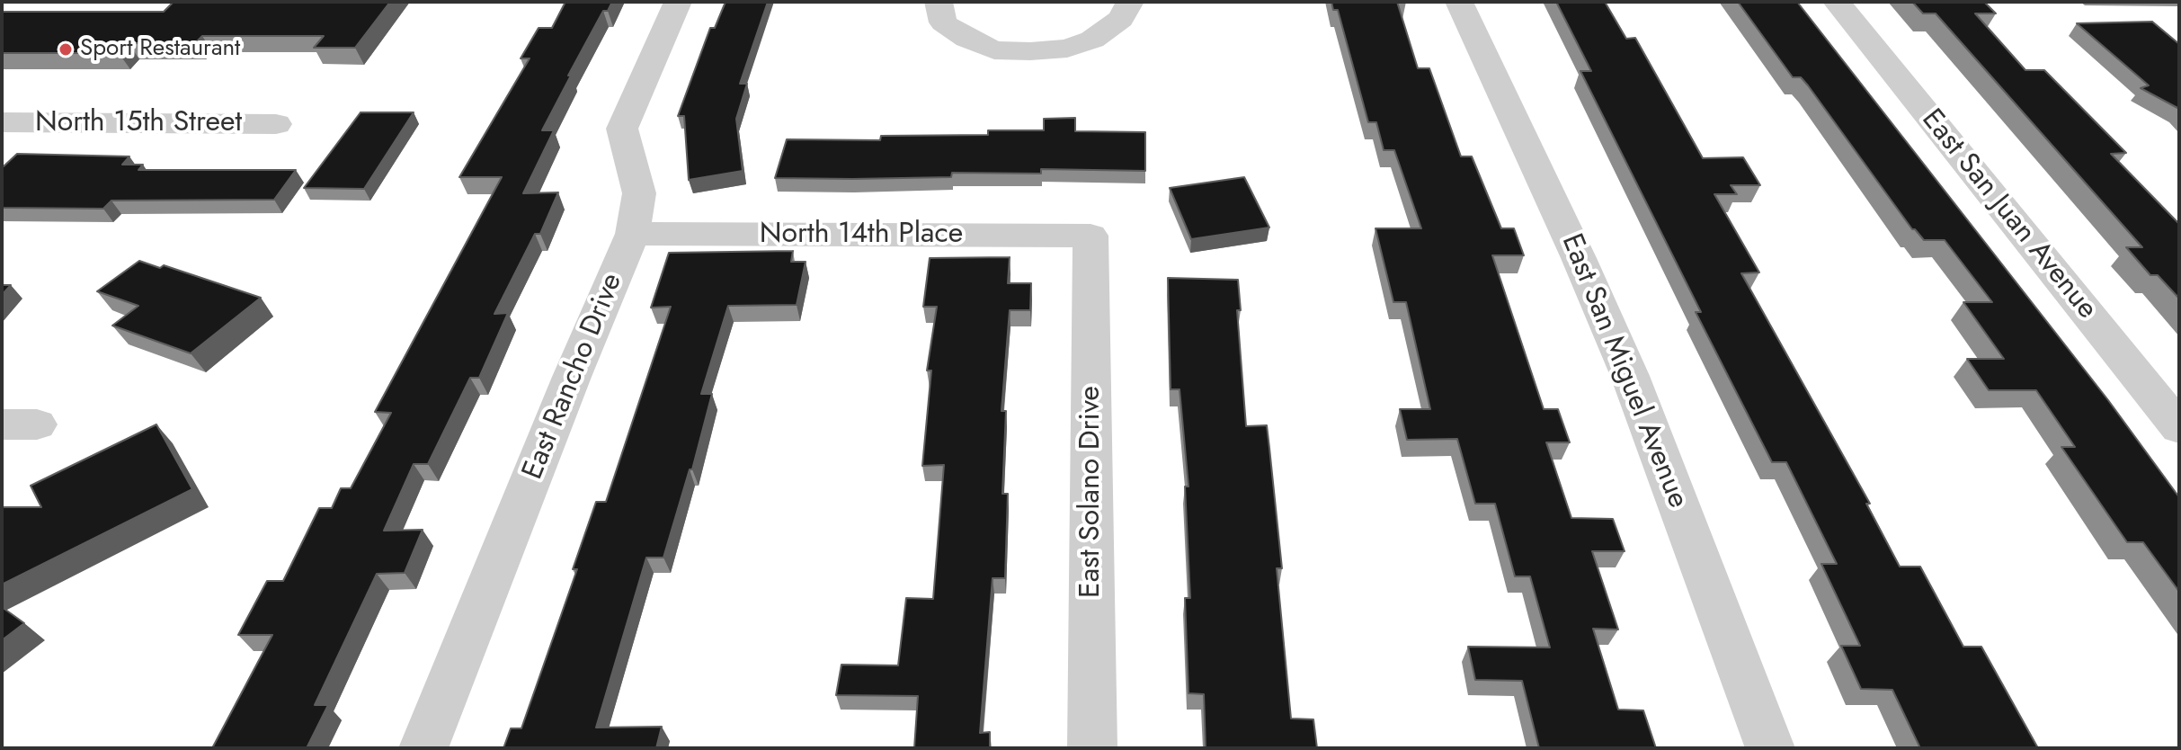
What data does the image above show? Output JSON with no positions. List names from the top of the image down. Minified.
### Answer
{"streets":{"street":["North 15th Street","East San Juan Avenue","North 14th Place","East San Miguel Avenue","East Rancho Drive","East Solano Drive"]},"crossings":[["North 14th Place","East Rancho Drive"],["North 14th Place","East Solano Drive"]],"places":["Sport Restaurant"]}
